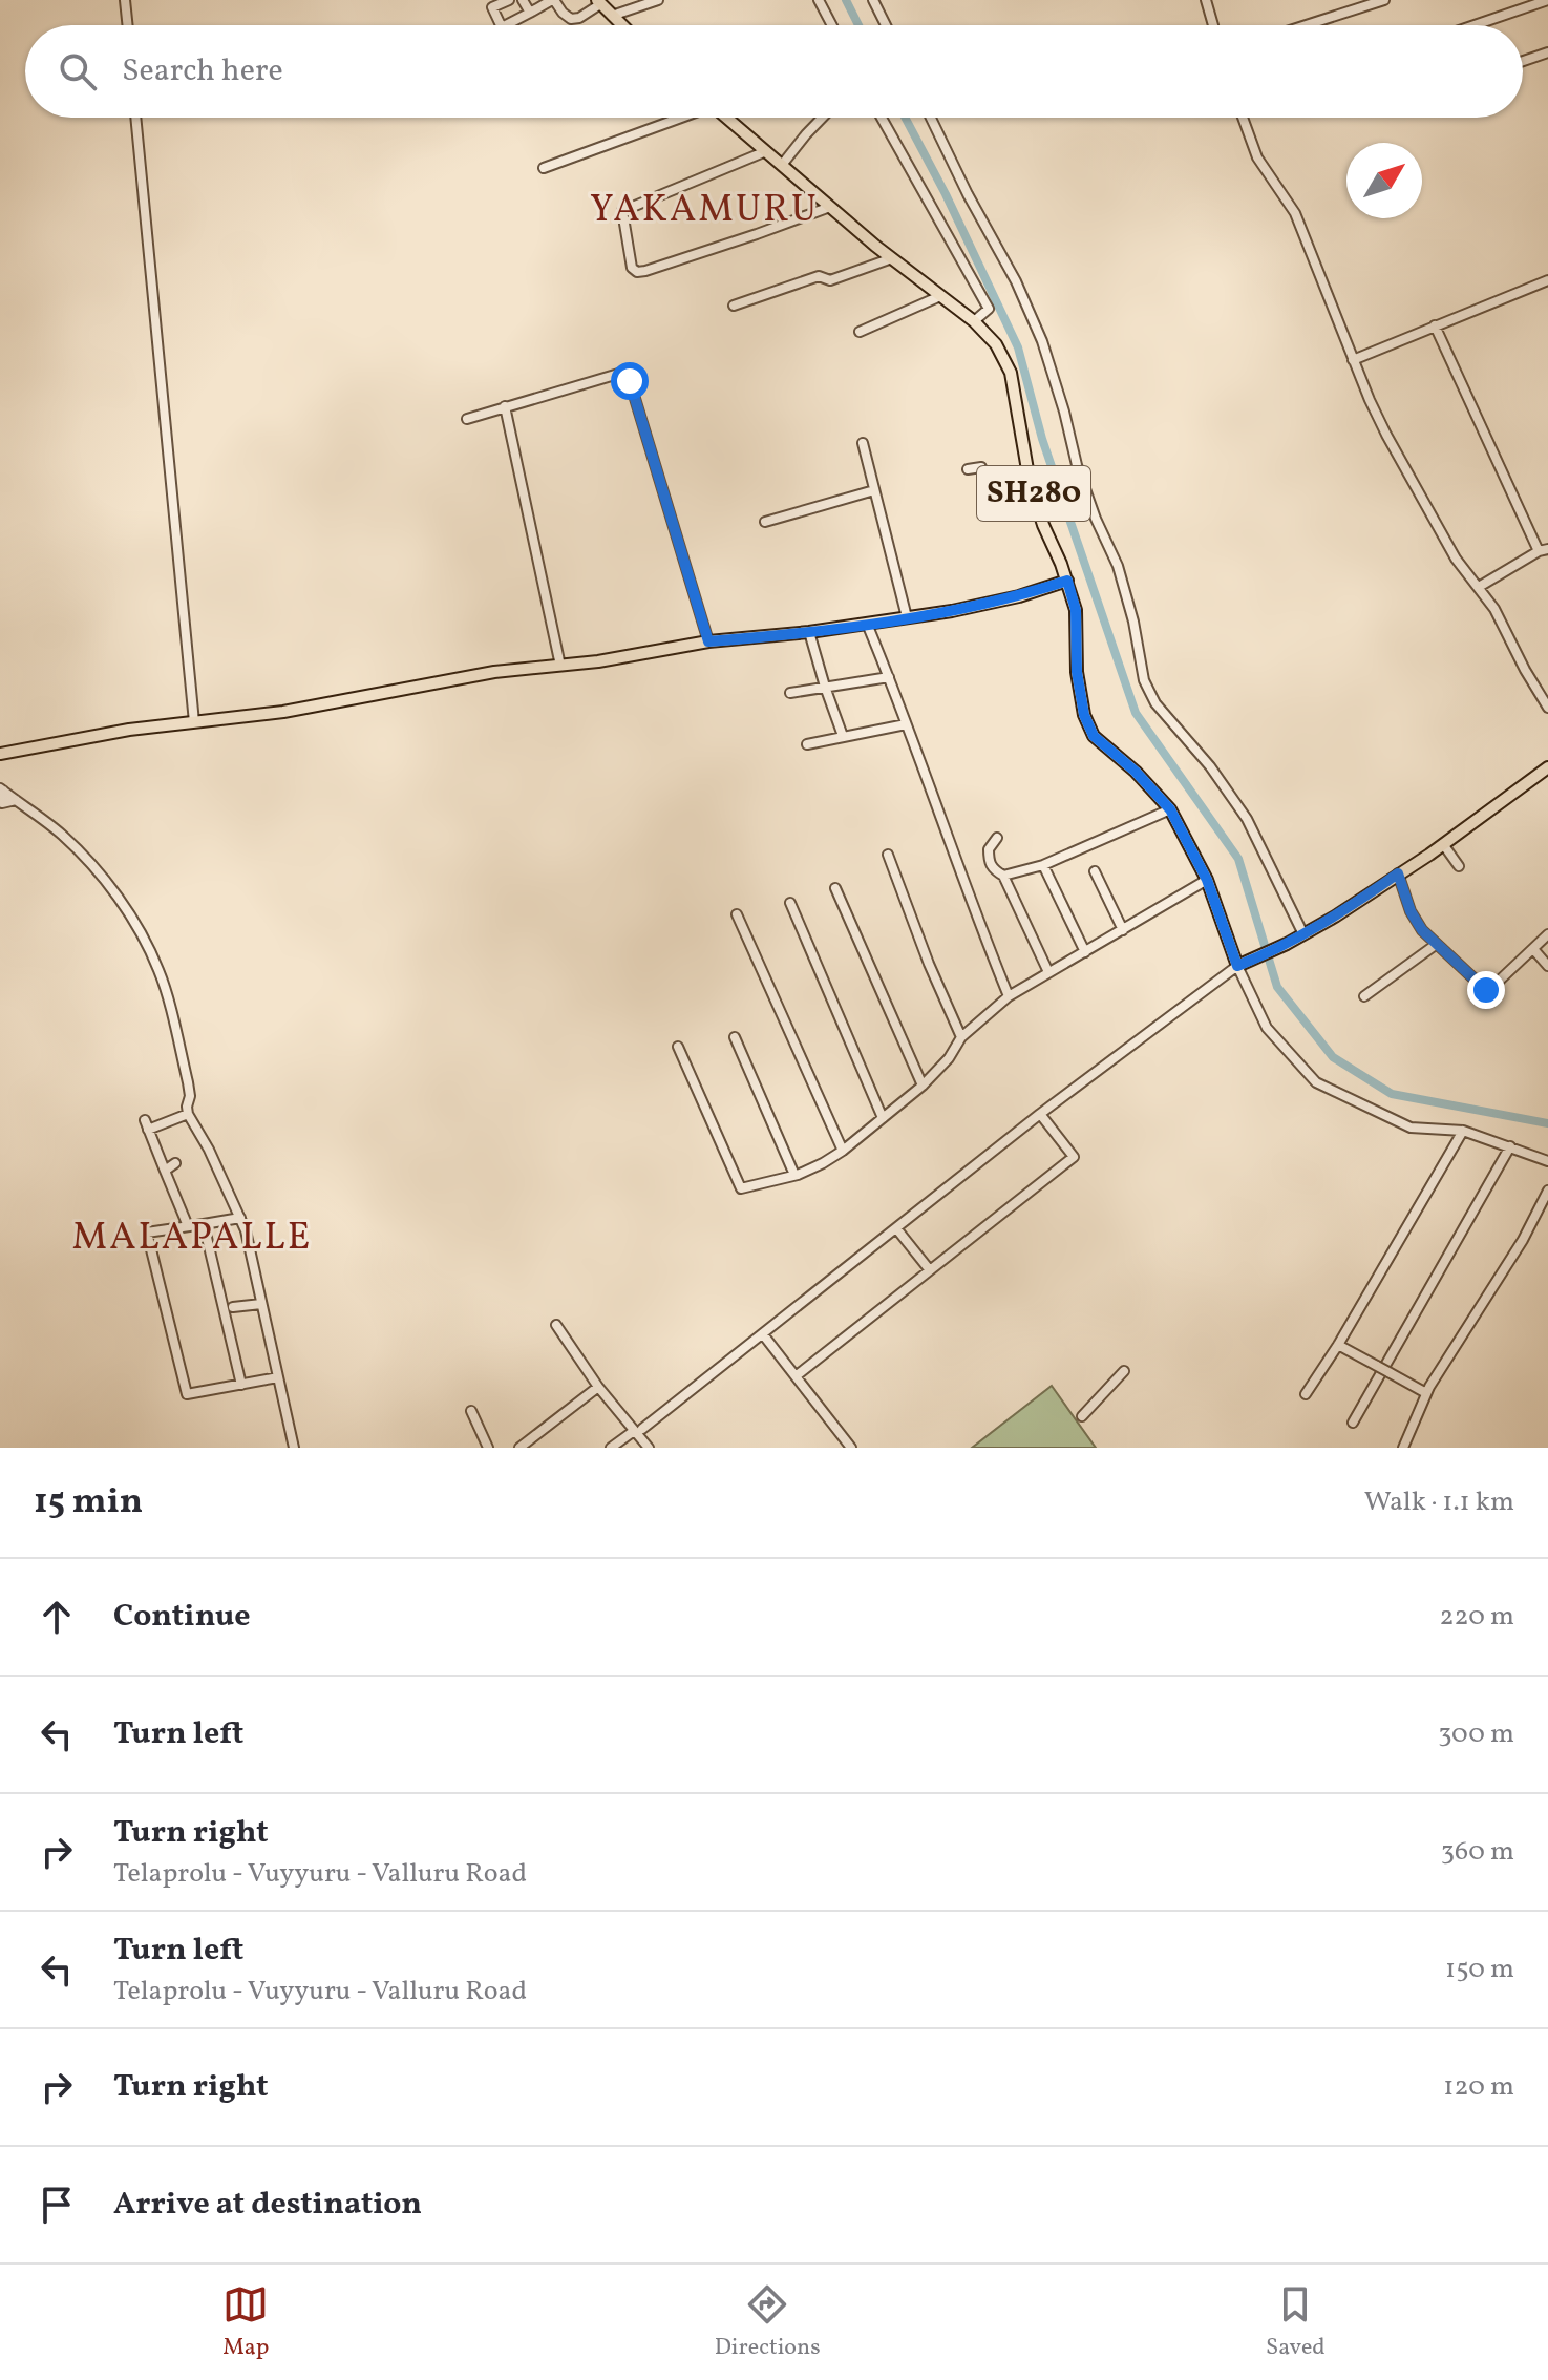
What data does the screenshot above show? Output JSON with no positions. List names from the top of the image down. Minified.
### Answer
{"streets":{"main road":["SH280"]},"districts":["YAKAMURU","MALAPALLE"],"north":"top right","page":{"search":"Search here","heading":["15 min","Walk · 1.1 km"],"list":[["Continue","220 m"],["Turn left","300 m"],["Turn right","Telaprolu - Vuyyuru - Valluru Road","360 m"],["Turn left","Telaprolu - Vuyyuru - Valluru Road","150 m"],["Turn right","120 m"],"Arrive at destination"],"nav":["Map","Directions","Saved"]}}
